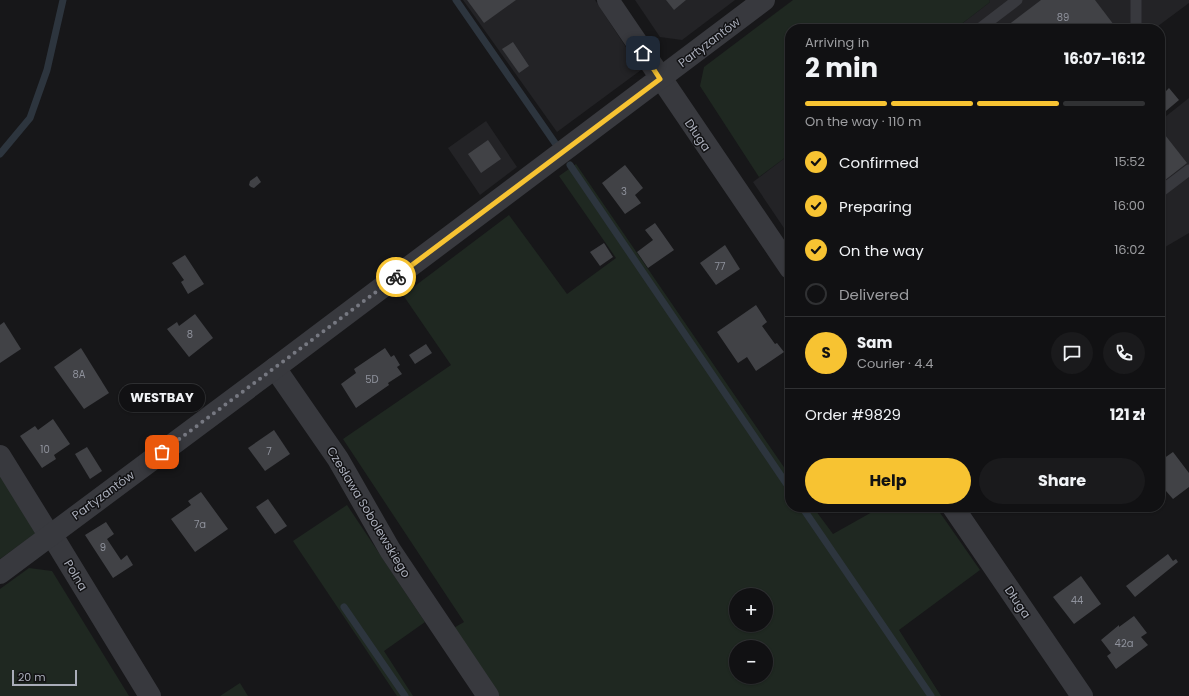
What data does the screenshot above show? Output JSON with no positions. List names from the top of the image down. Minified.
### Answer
{"streets":{"street":["Partyzantów","Długa","Czesława Sobolewskiego","Polna"]},"crossings":[["Partyzantów","Długa"],["Partyzantów","Czesława Sobolewskiego"],["Partyzantów","Polna"]],"places":["WESTBAY"],"house_numbers":["89","3","77","8","8A","5D","10","7","7a","9","44","42a"],"scale_bar":"20 m","page":{"heading":["2 min","Arriving in","16:07–16:12"],"panel":["Sam","Courier · 4.4","Order #9829","121 zł"],"bar":"On the way · 110 m","list":[["Confirmed","15:52"],["Preparing","16:00"],["On the way","16:02"],"Delivered"],"round":"S","bubble":"WESTBAY","buttons":["Help","Share"],"map_buttons":["+","−"],"scale":"20 m"}}
